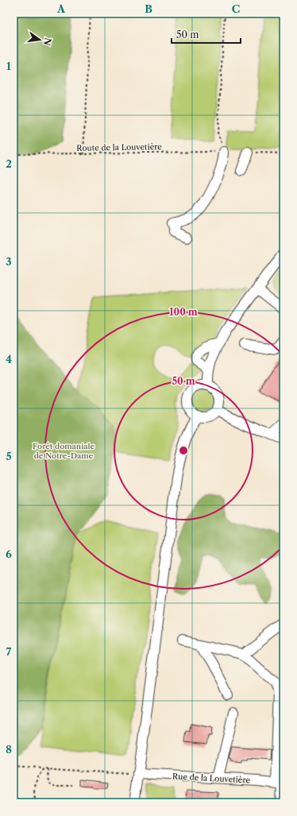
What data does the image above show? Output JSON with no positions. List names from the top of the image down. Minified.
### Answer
{"streets":{"street":["Rue de la Louvetière"],"path":["Route de la Louvetière"]},"parks":["Forêt domaniale de Notre-Dame"],"scale_bar":"50 m","north":"right","grid":{"columns":["A","B","C"],"rows":["1","2","3","4","5","6","7","8"]},"rings":["100 m","50 m"]}
